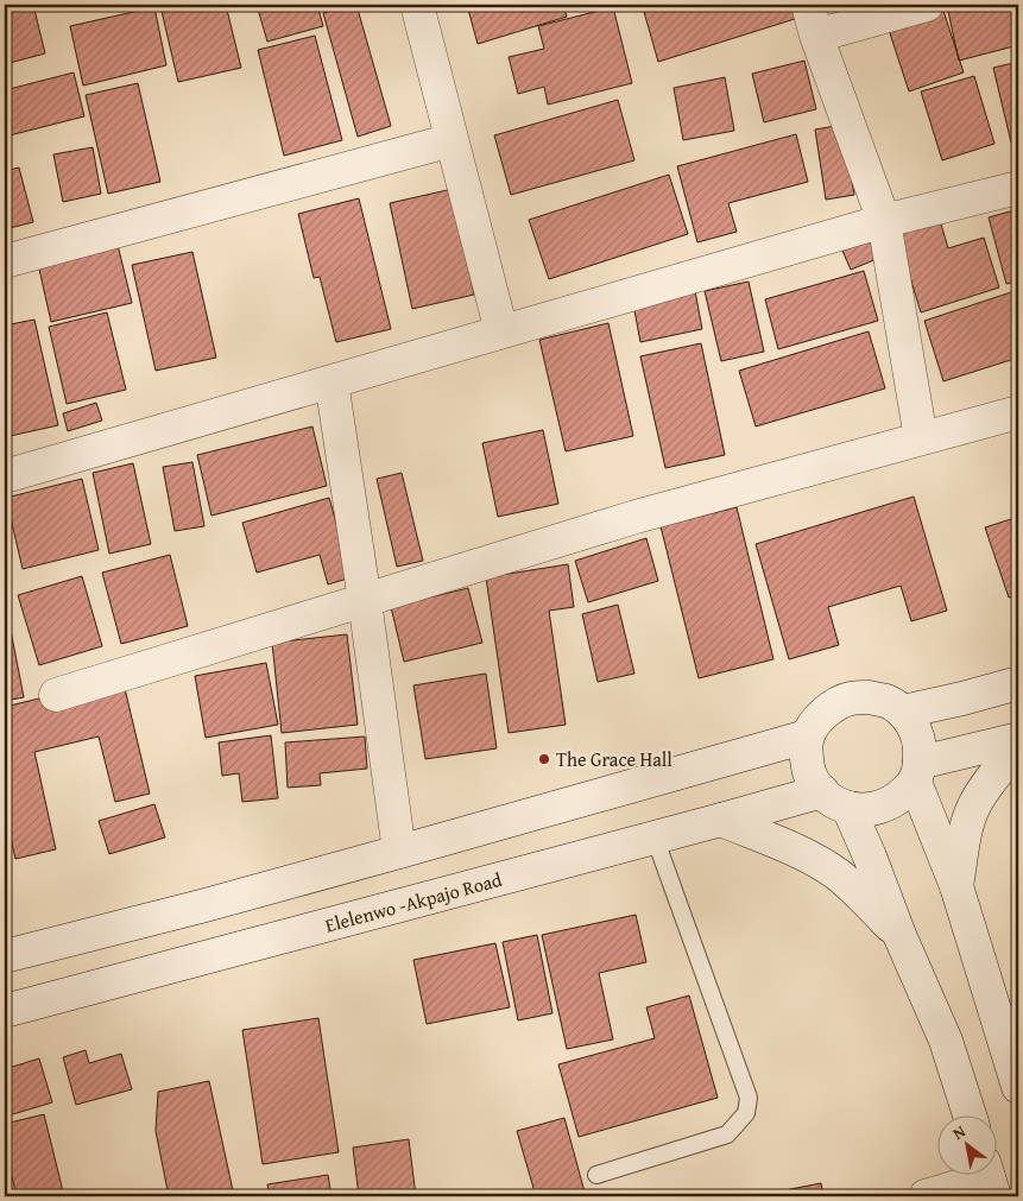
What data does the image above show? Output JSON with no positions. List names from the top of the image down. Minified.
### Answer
{"streets":{"street":["Elelenwo -Akpajo Road"]},"places":["The Grace Hall"],"north":"top left"}
